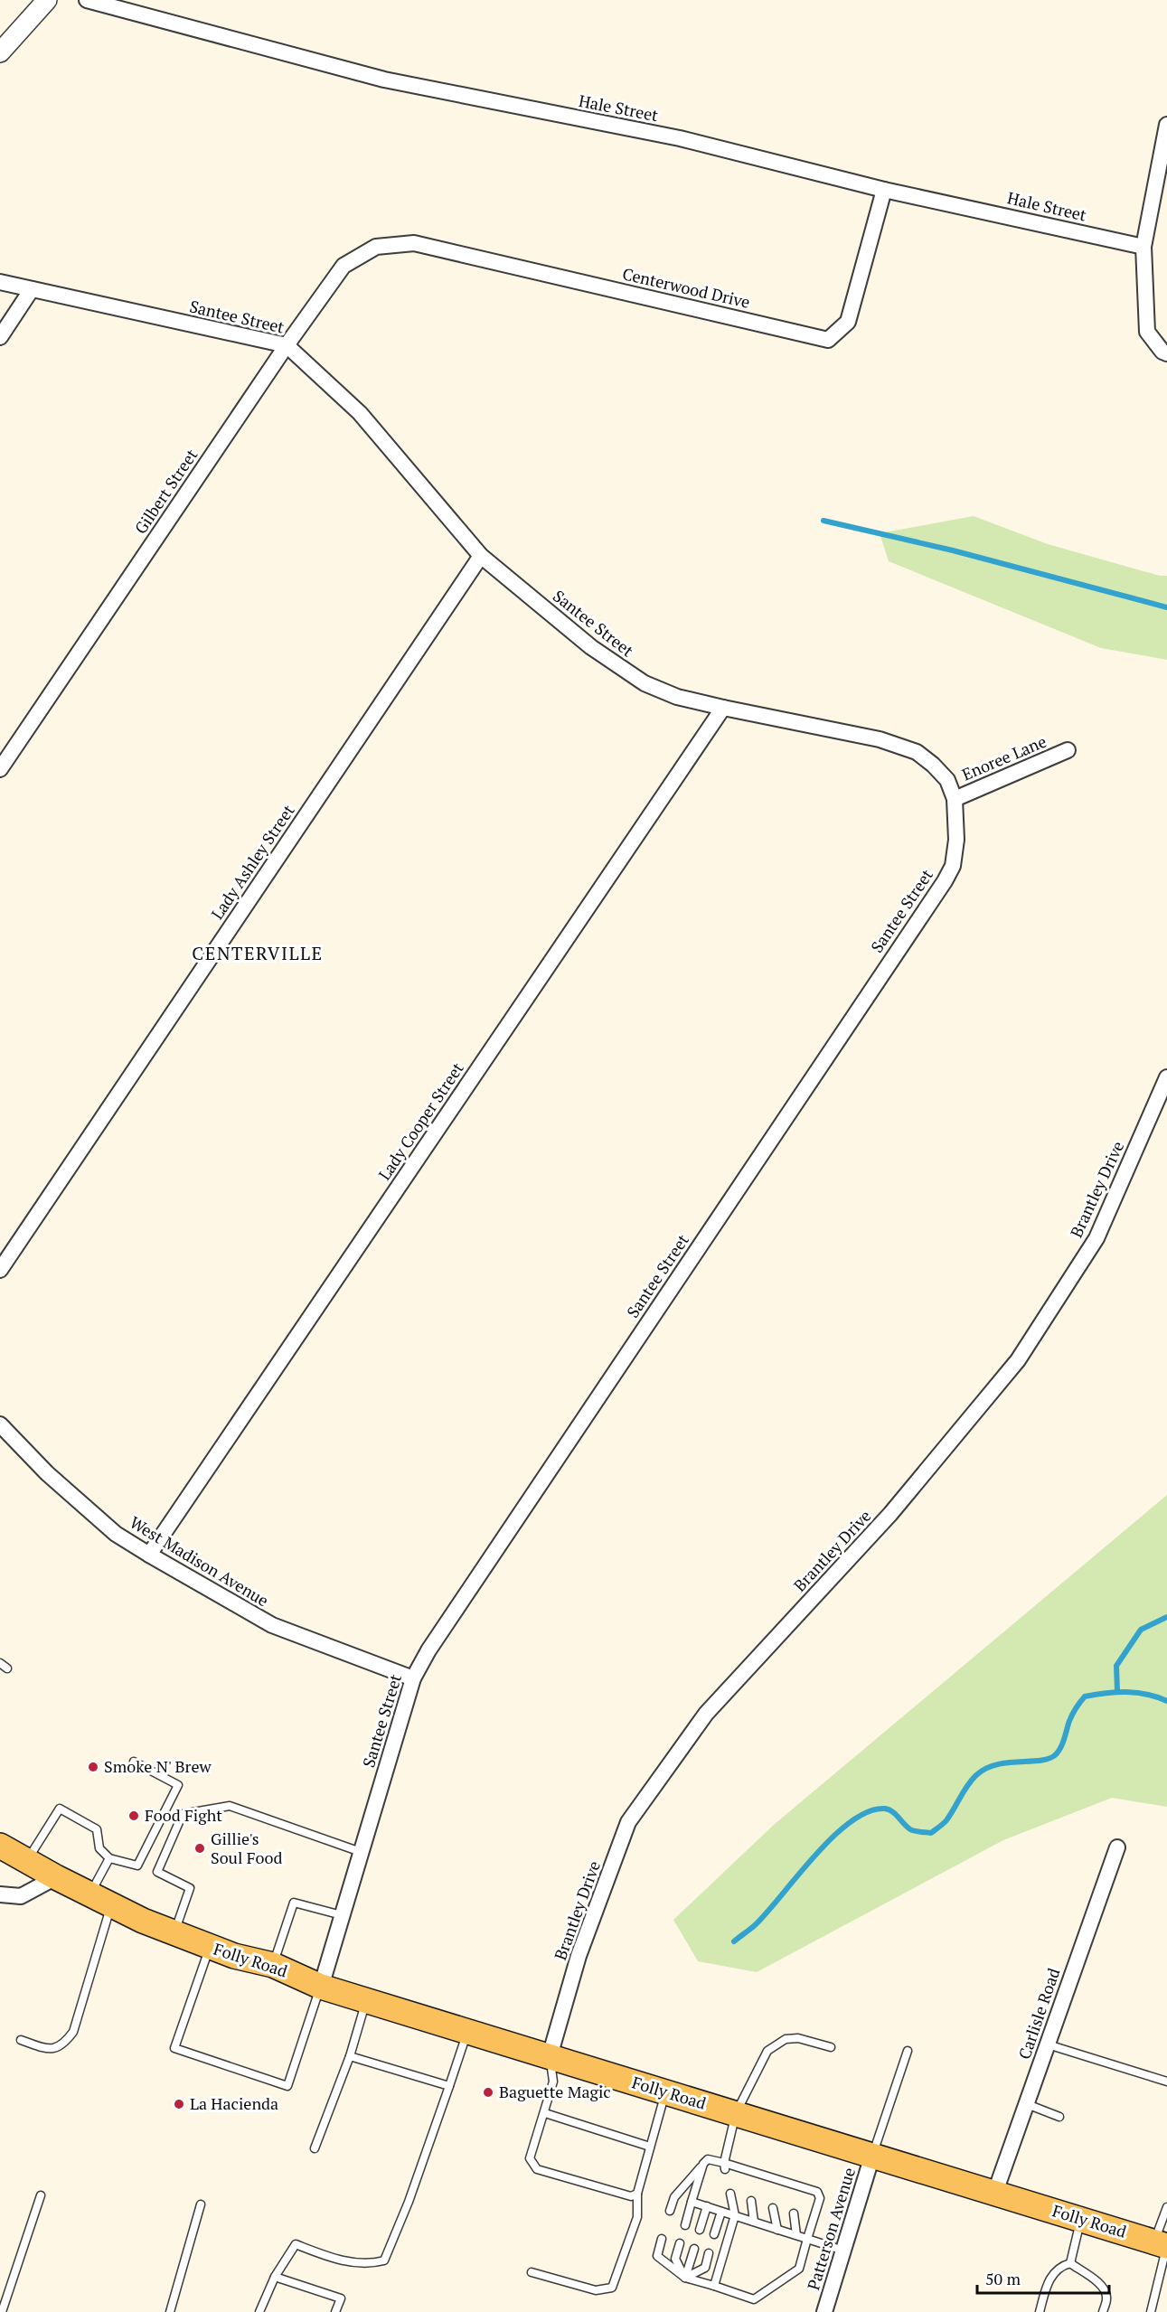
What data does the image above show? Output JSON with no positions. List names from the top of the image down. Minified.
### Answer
{"streets":{"main road":["Folly Road"],"street":["Hale Street","Centerwood Drive","Santee Street","Gilbert Street","Enoree Lane","Lady Ashley Street","Lady Cooper Street","Brantley Drive","West Madison Avenue","Carlisle Road","Patterson Avenue"]},"crossings":[["Hale Street","Centerwood Drive"],["Centerwood Drive","Gilbert Street"],["Santee Street","Gilbert Street"],["Santee Street","Enoree Lane"],["Santee Street","Lady Ashley Street"],["Santee Street","Lady Cooper Street"],["Santee Street","West Madison Avenue"],["Santee Street","Folly Road"],["Lady Cooper Street","West Madison Avenue"],["Brantley Drive","Folly Road"],["Folly Road","Carlisle Road"],["Folly Road","Patterson Avenue"]],"districts":["CENTERVILLE"],"places":["Smoke N' Brew","Food Fight","Gillie's Soul Food","Baguette Magic","La Hacienda"],"scale_bar":"50 m"}
